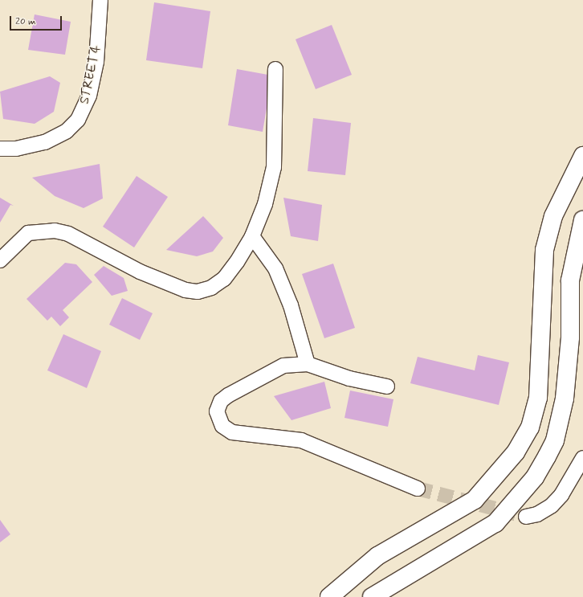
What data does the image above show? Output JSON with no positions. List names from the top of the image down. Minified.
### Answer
{"streets":{"street":["STREET 4"]},"scale_bar":"20 m"}
